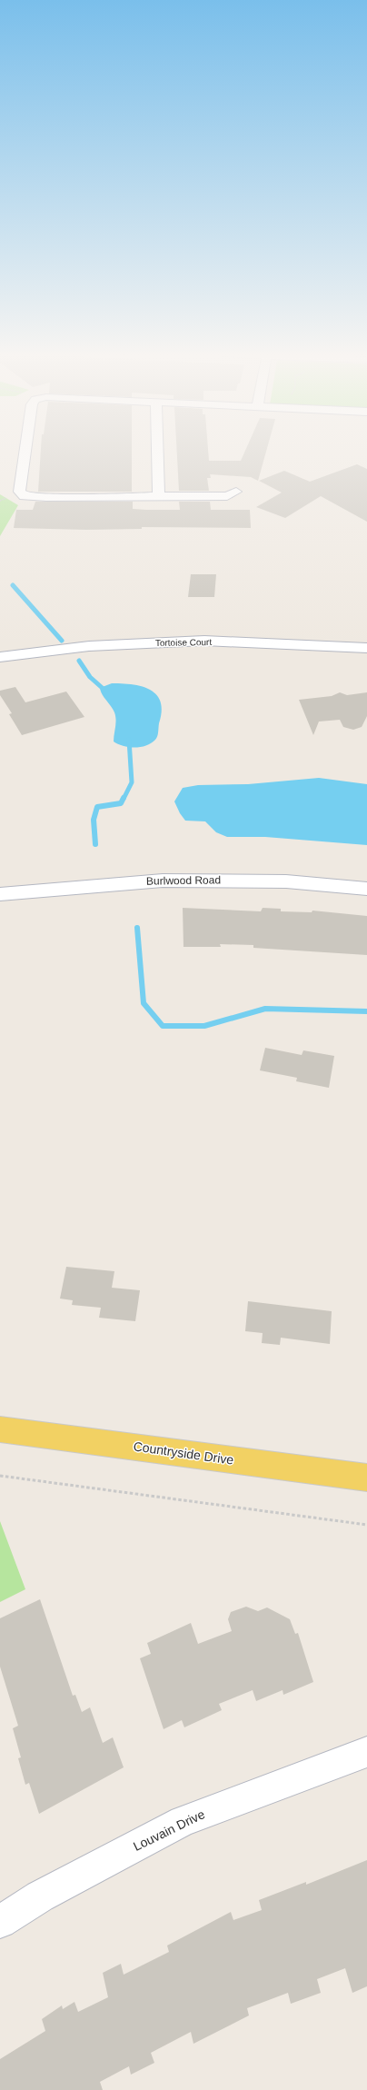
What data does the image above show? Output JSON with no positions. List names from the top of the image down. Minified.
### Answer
{"streets":{"main road":["Countryside Drive"],"street":["Tortoise Court","Burlwood Road","Louvain Drive"]}}
